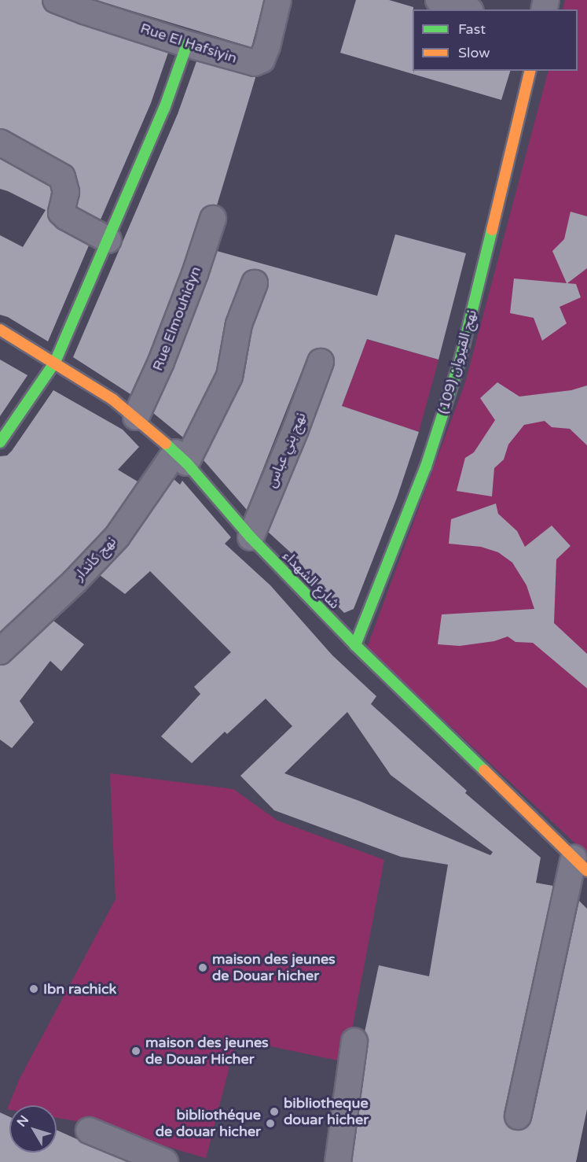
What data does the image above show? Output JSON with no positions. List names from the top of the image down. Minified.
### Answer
{"streets":{"street":["Rue El Hafsiyin","Rue Elmouhidyn","نهج القيروان (109)","نهج بني عباس","نهج كاندار","شارع الشهداء"]},"crossings":[["Rue Elmouhidyn","شارع الشهداء"],["نهج القيروان (109)","شارع الشهداء"],["نهج بني عباس","شارع الشهداء"],["نهج كاندار","شارع الشهداء"]],"places":["maison des jeunes de Douar hicher","Ibn rachick","maison des jeunes de Douar Hicher","bibliotheque douar hicher","bibliothéque de douar hicher"],"legend":["Fast","Slow"],"north":"top left"}
